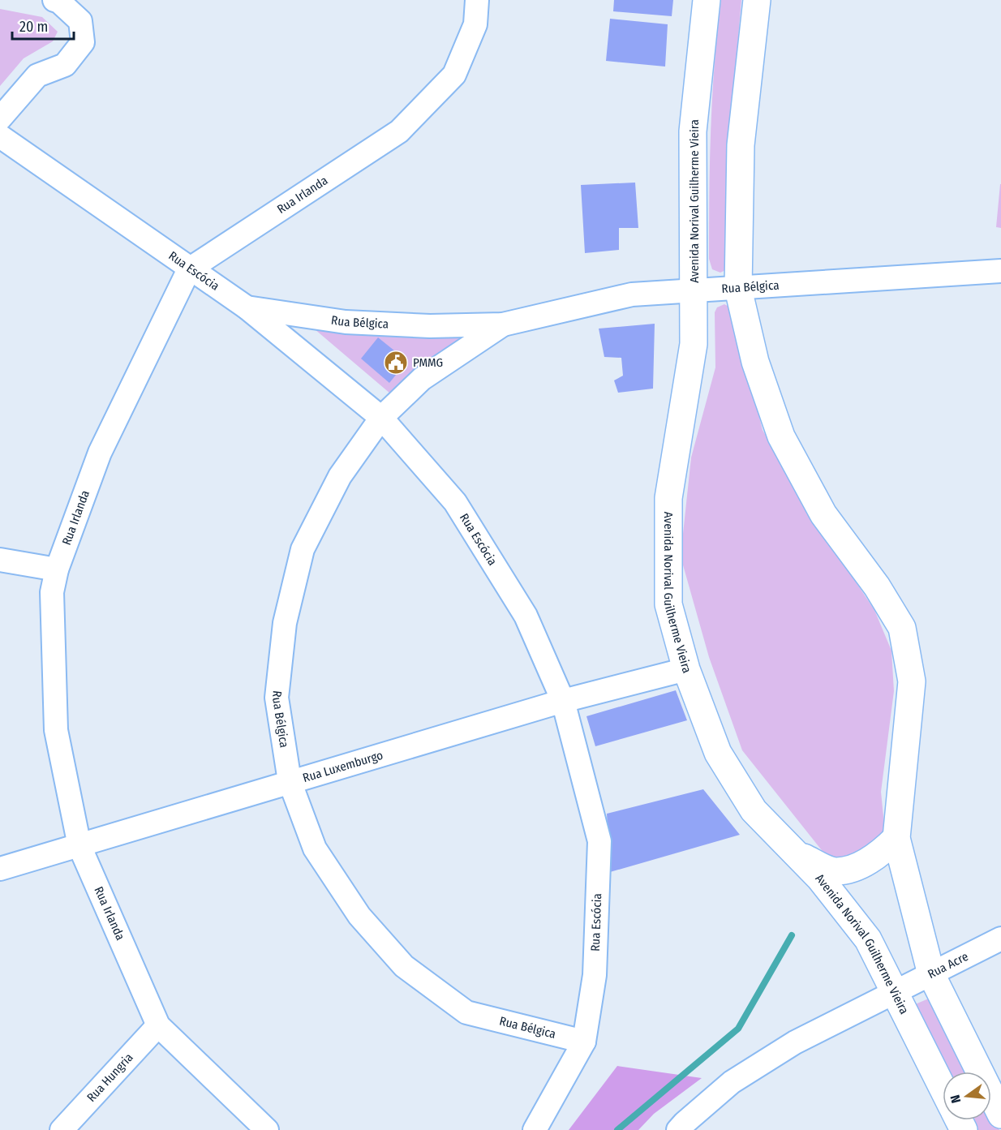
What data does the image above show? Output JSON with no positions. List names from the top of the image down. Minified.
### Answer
{"streets":{"street":["Rua Irlanda","Avenida Norival Guilherme Vieira","Rua Escócia","Rua Bélgica","Rua Luxemburgo","Rua Acre","Rua Hungria"]},"crossings":[["Rua Irlanda","Rua Escócia"],["Rua Irlanda","Rua Luxemburgo"],["Rua Irlanda","Rua Hungria"],["Avenida Norival Guilherme Vieira","Rua Bélgica"],["Avenida Norival Guilherme Vieira","Rua Luxemburgo"],["Avenida Norival Guilherme Vieira","Rua Acre"],["Rua Escócia","Rua Bélgica"],["Rua Escócia","Rua Luxemburgo"],["Rua Bélgica","Rua Luxemburgo"]],"places":{"public building":["PMMG"]},"scale_bar":"20 m","north":"left"}
